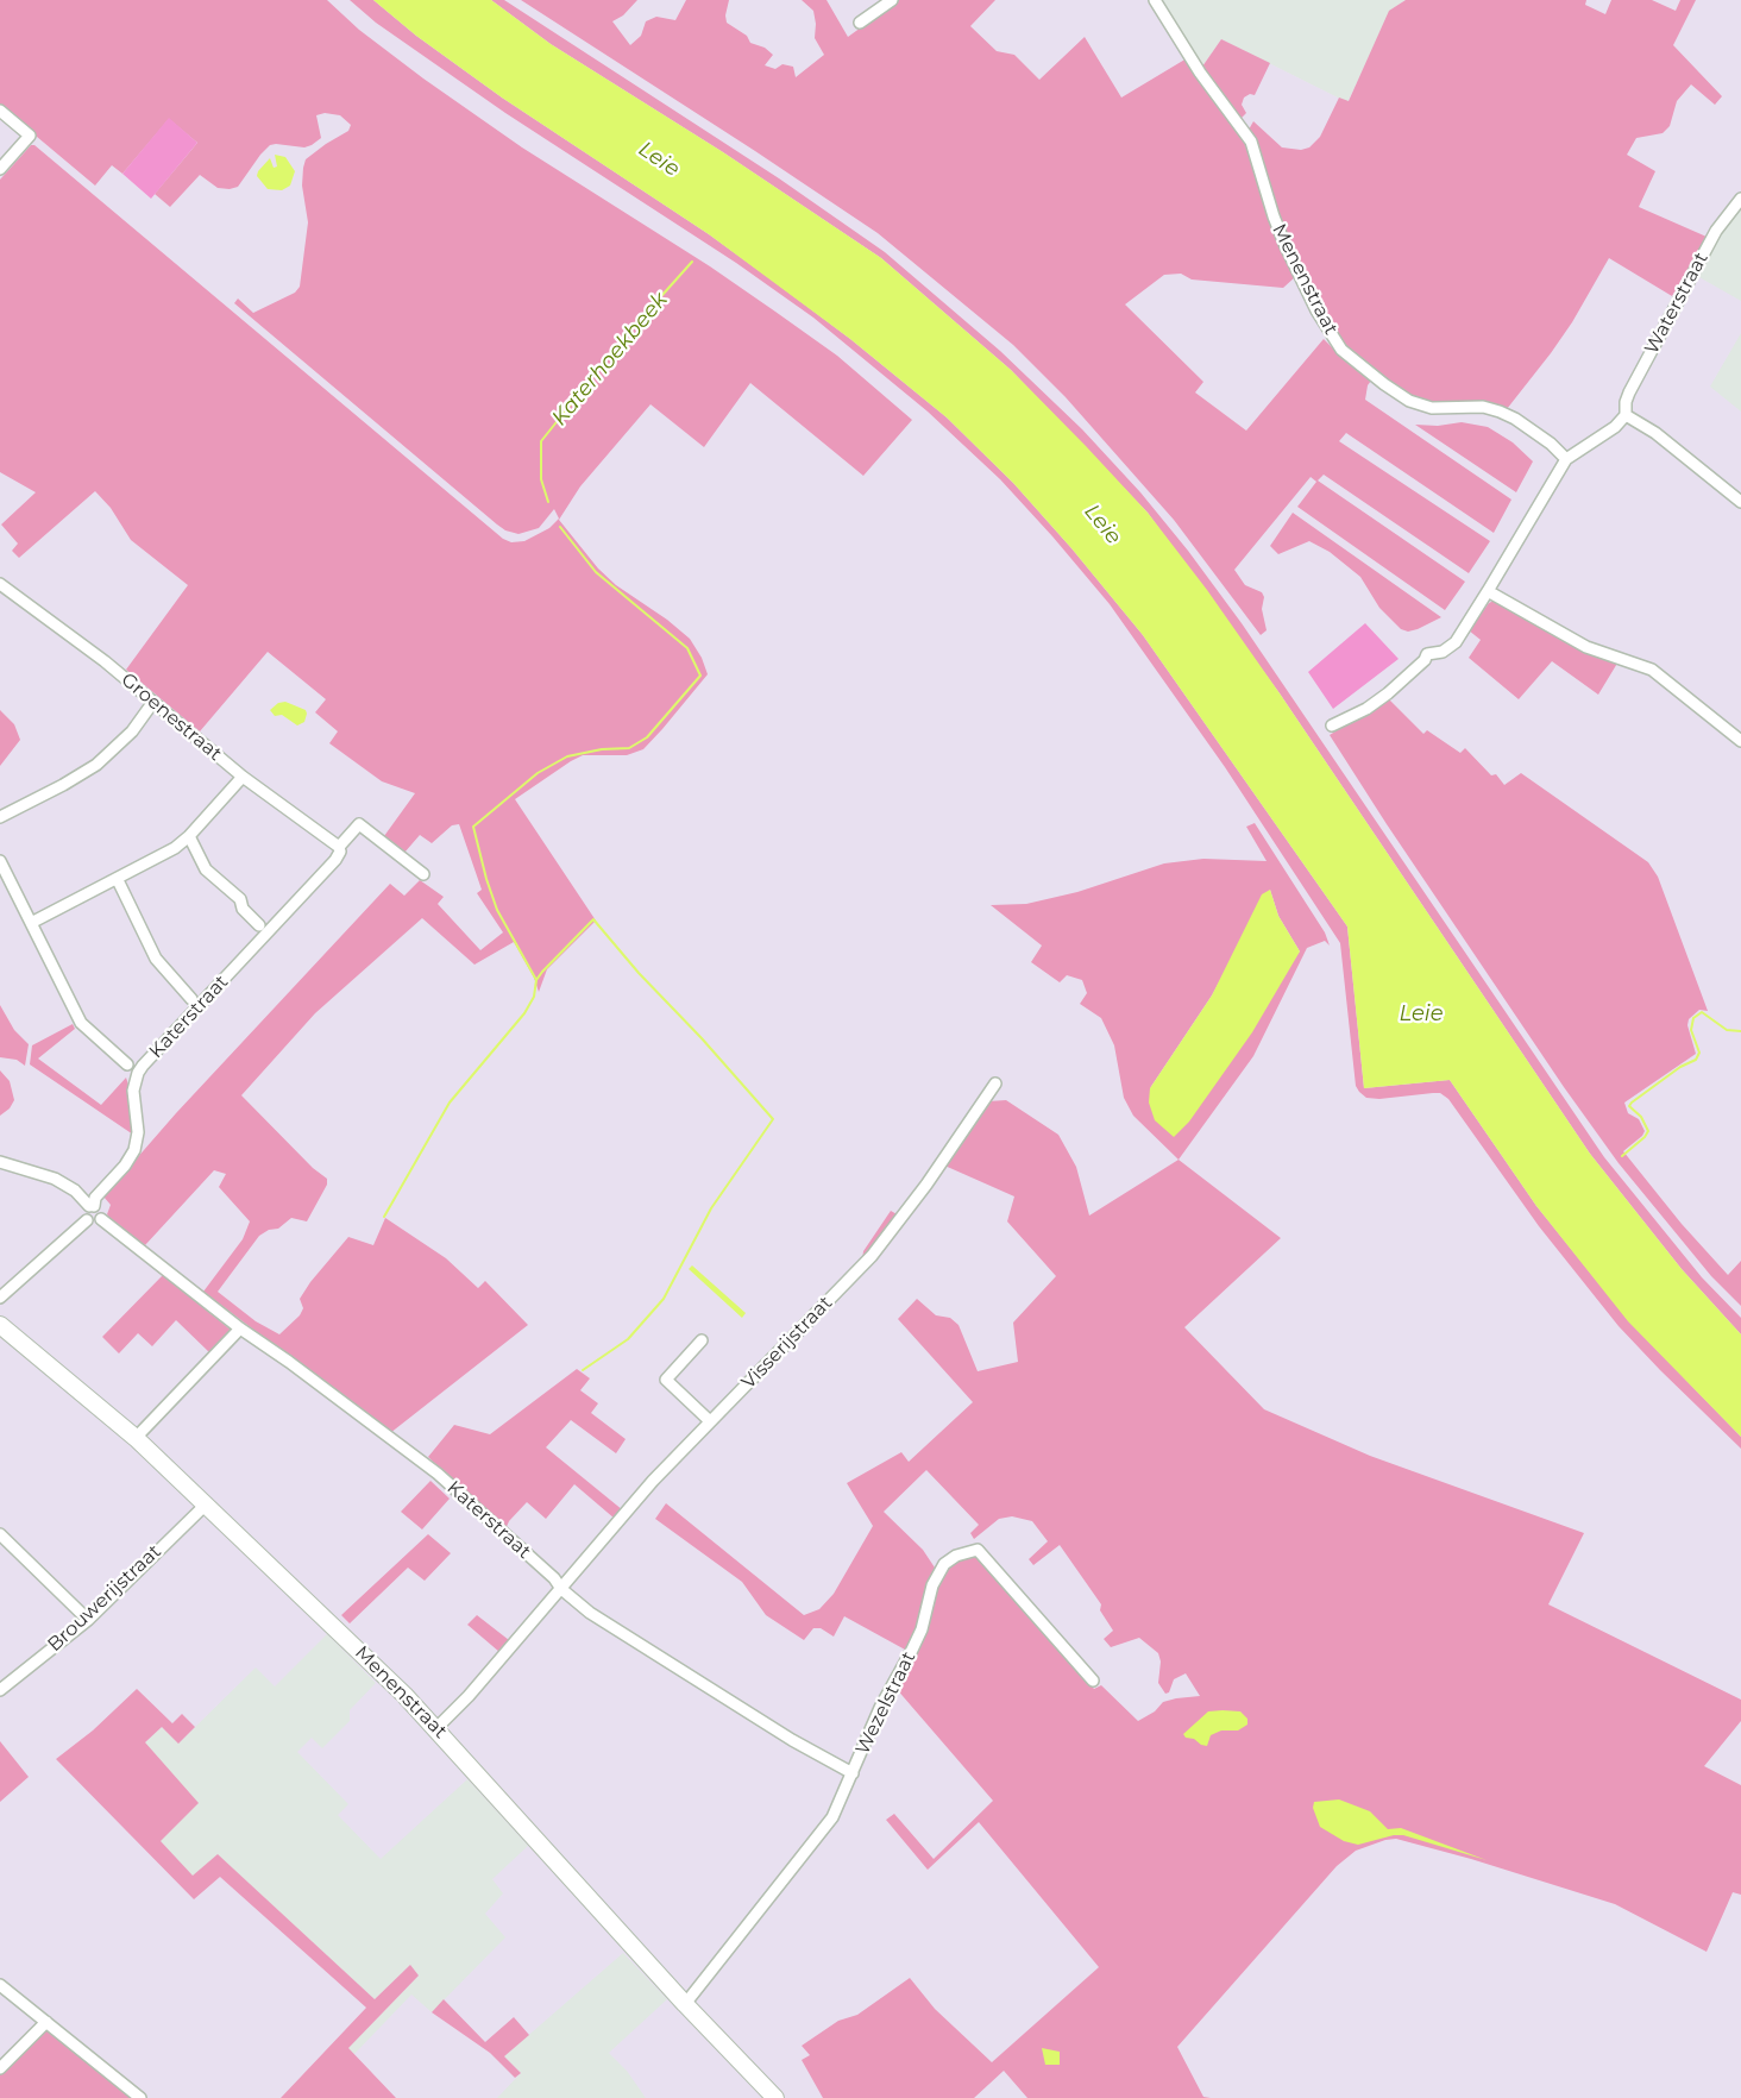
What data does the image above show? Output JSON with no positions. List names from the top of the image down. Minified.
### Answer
{"streets":{"main road":["Menenstraat"],"street":["Waterstraat","Groenestraat","Katerstraat","Visserijstraat","Brouwerijstraat","Wezelstraat"]},"crossings":[["Menenstraat","Visserijstraat"],["Menenstraat","Brouwerijstraat"],["Menenstraat","Wezelstraat"],["Groenestraat","Katerstraat"],["Katerstraat","Visserijstraat"]],"water":["Leie","Katerhoekbeek"]}
